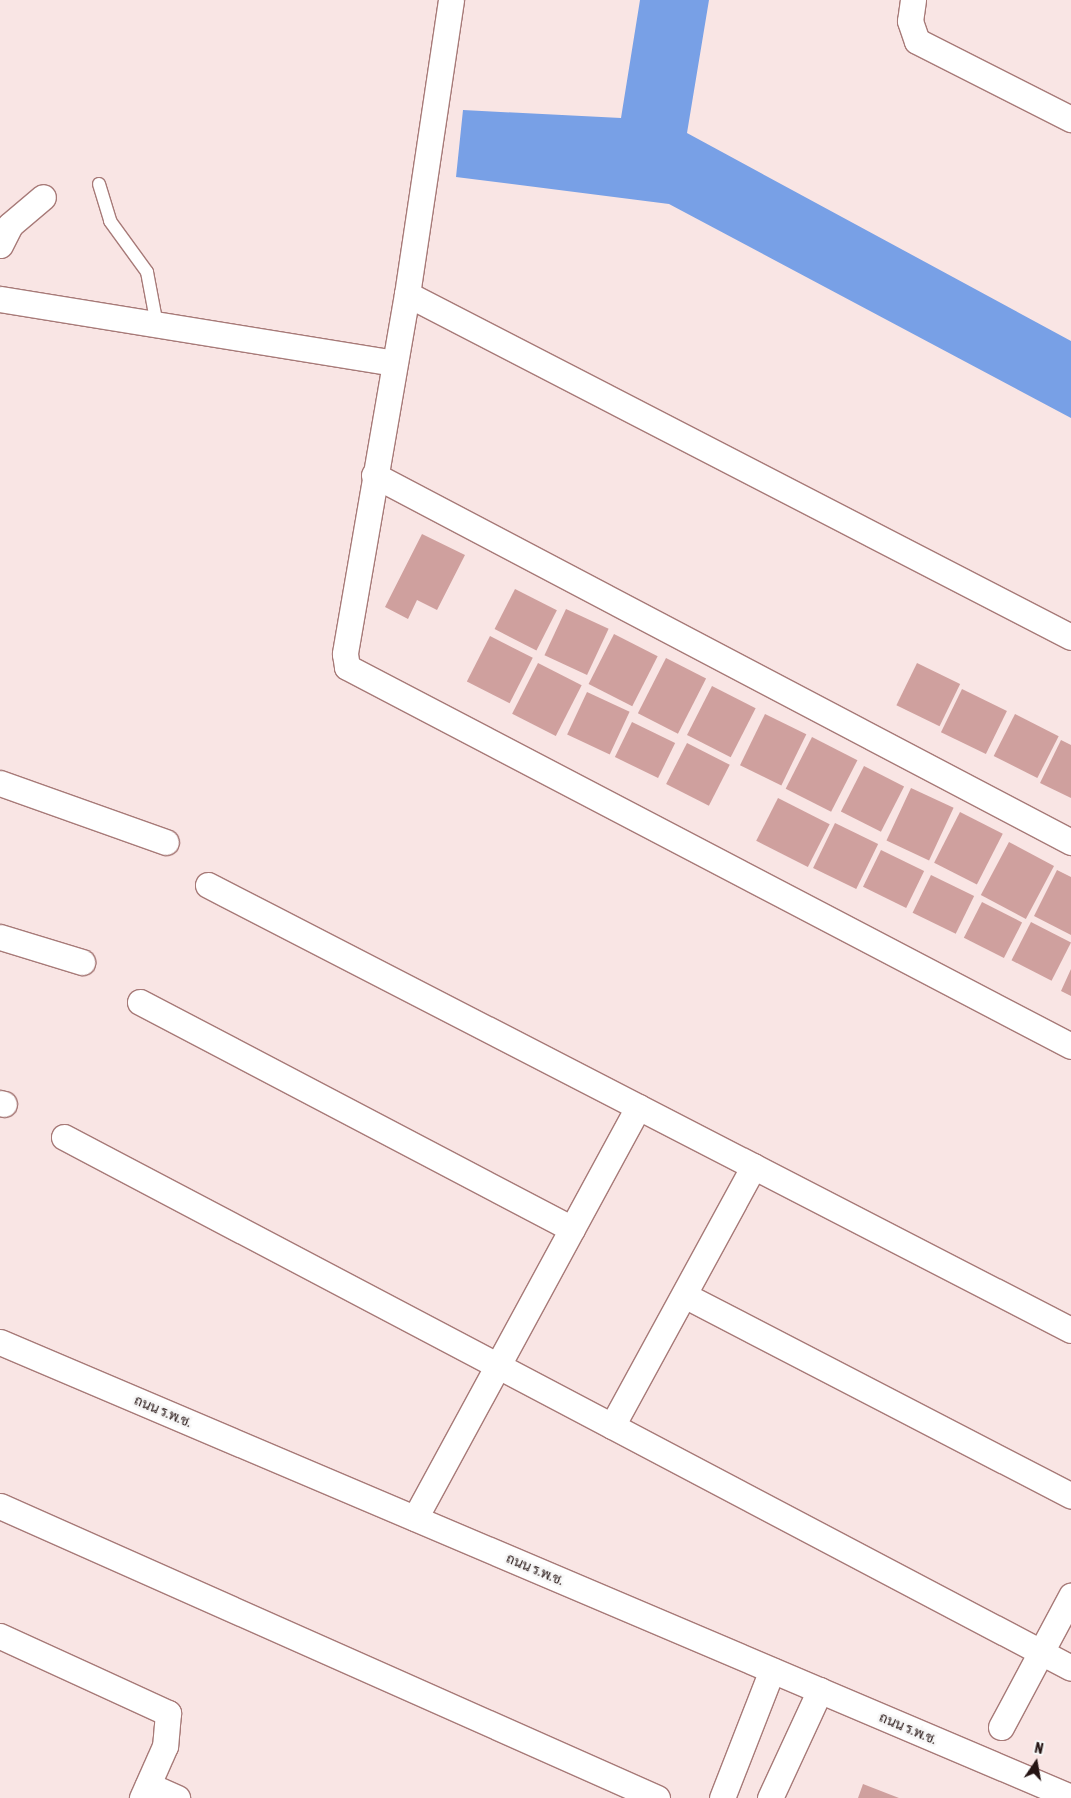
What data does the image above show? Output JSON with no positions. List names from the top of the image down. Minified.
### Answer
{"streets":{"street":["ถนน ร.พ.ช."]},"north":"top"}
